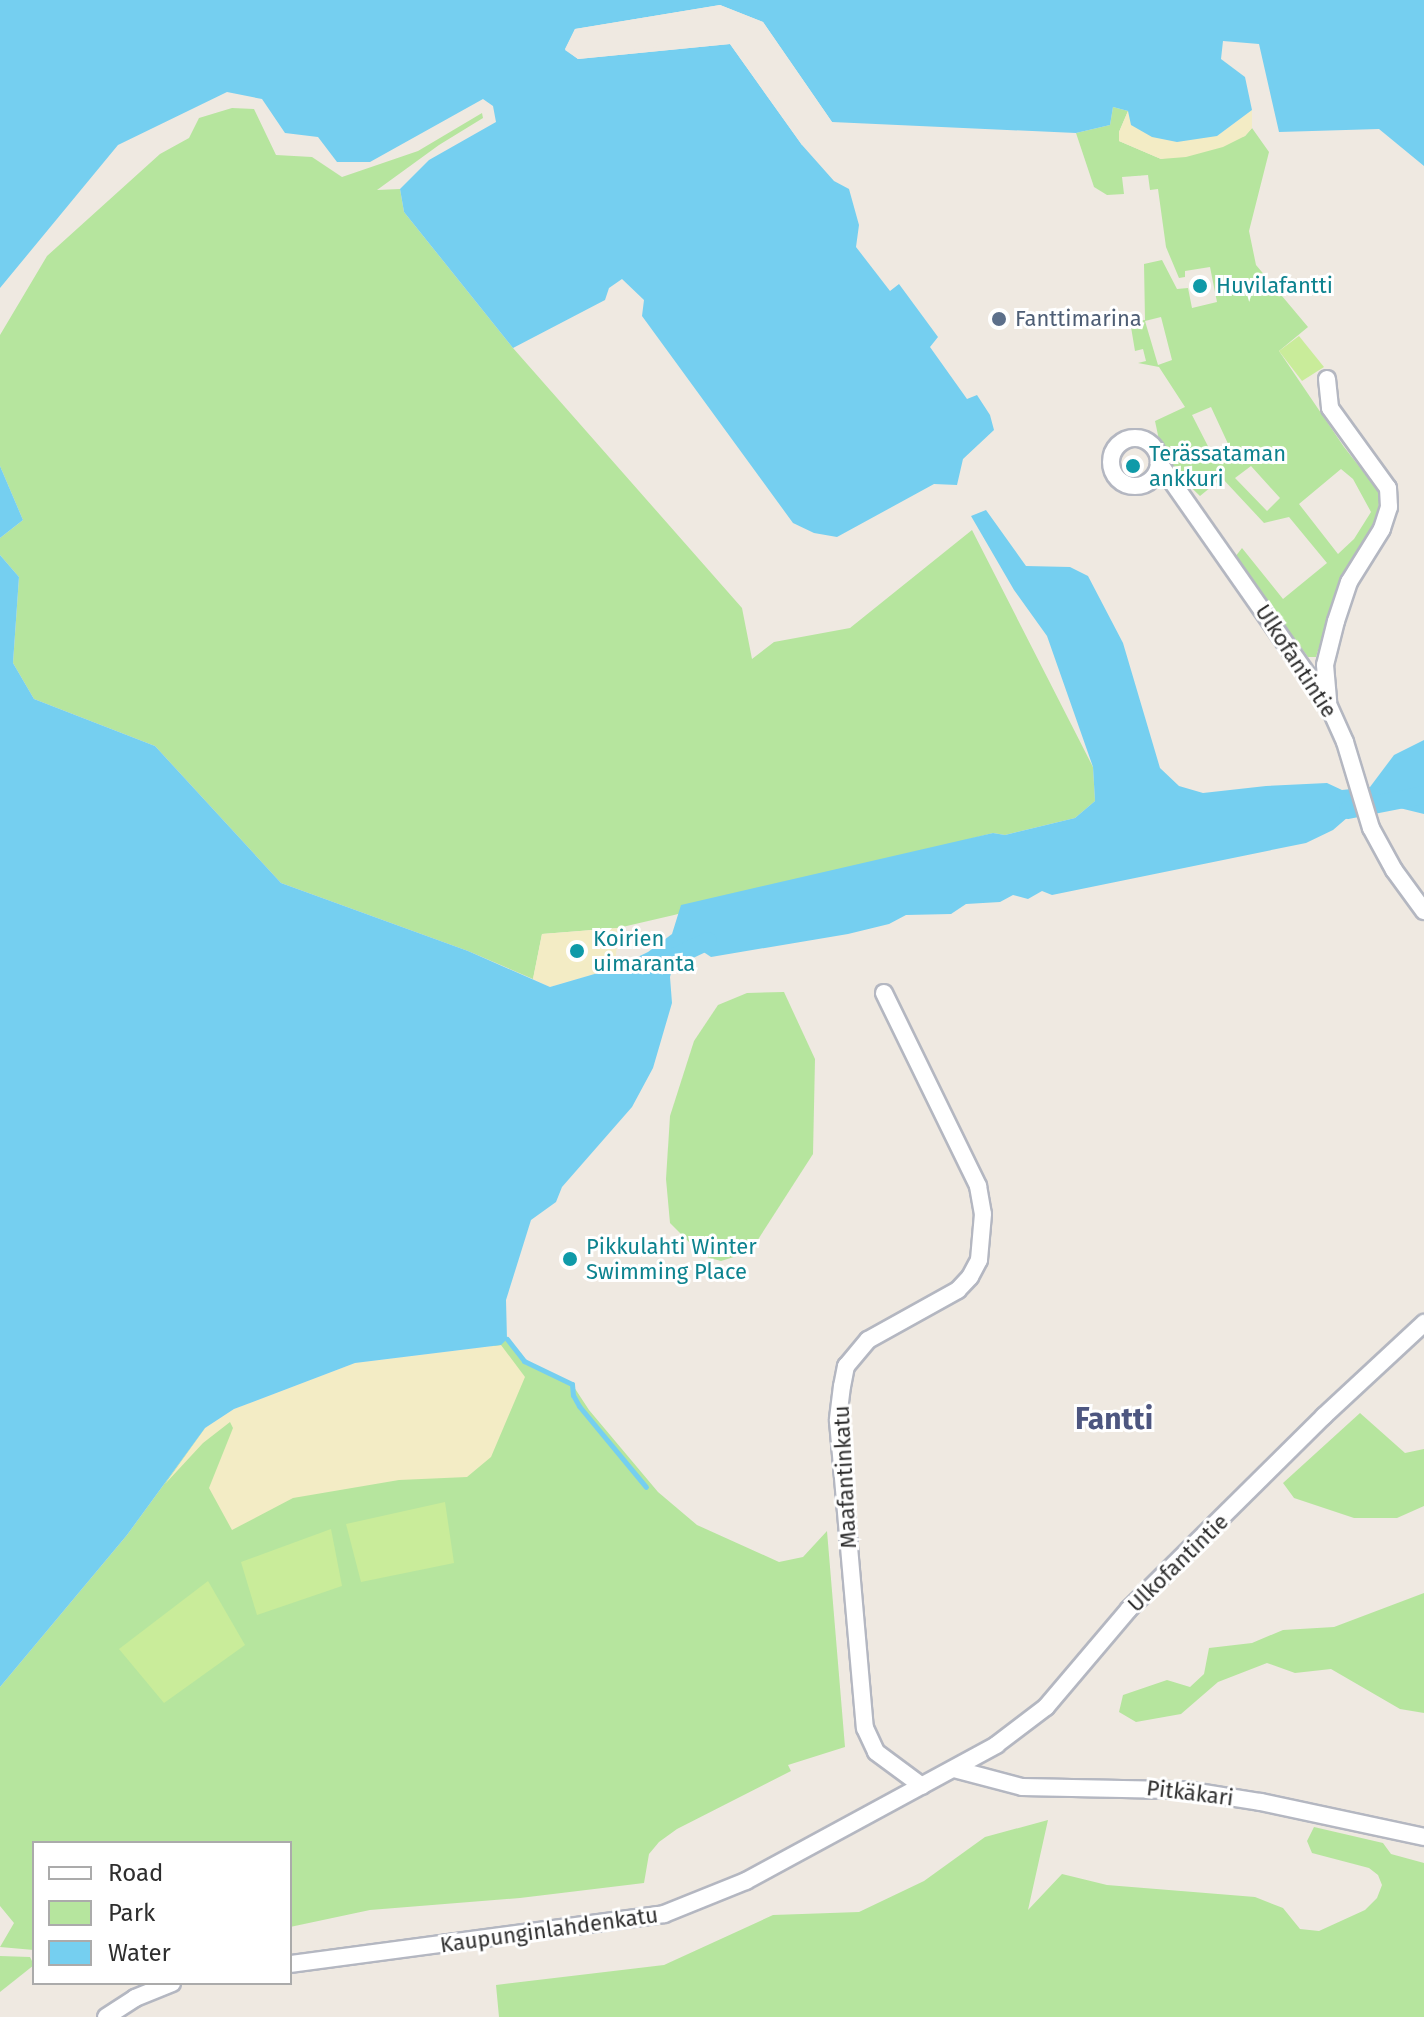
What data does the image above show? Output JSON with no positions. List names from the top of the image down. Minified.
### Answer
{"streets":{"street":["Ulkofantintie","Maafantinkatu","Pitkäkari","Kaupunginlahdenkatu"]},"crossings":[["Ulkofantintie","Maafantinkatu"],["Ulkofantintie","Pitkäkari"],["Ulkofantintie","Kaupunginlahdenkatu"],["Maafantinkatu","Kaupunginlahdenkatu"]],"districts":["Fantti"],"places":["Huvilafantti","Fanttimarina","Terässataman ankkuri","Koirien uimaranta","Pikkulahti Winter Swimming Place"],"legend":["Road","Park","Water"]}
